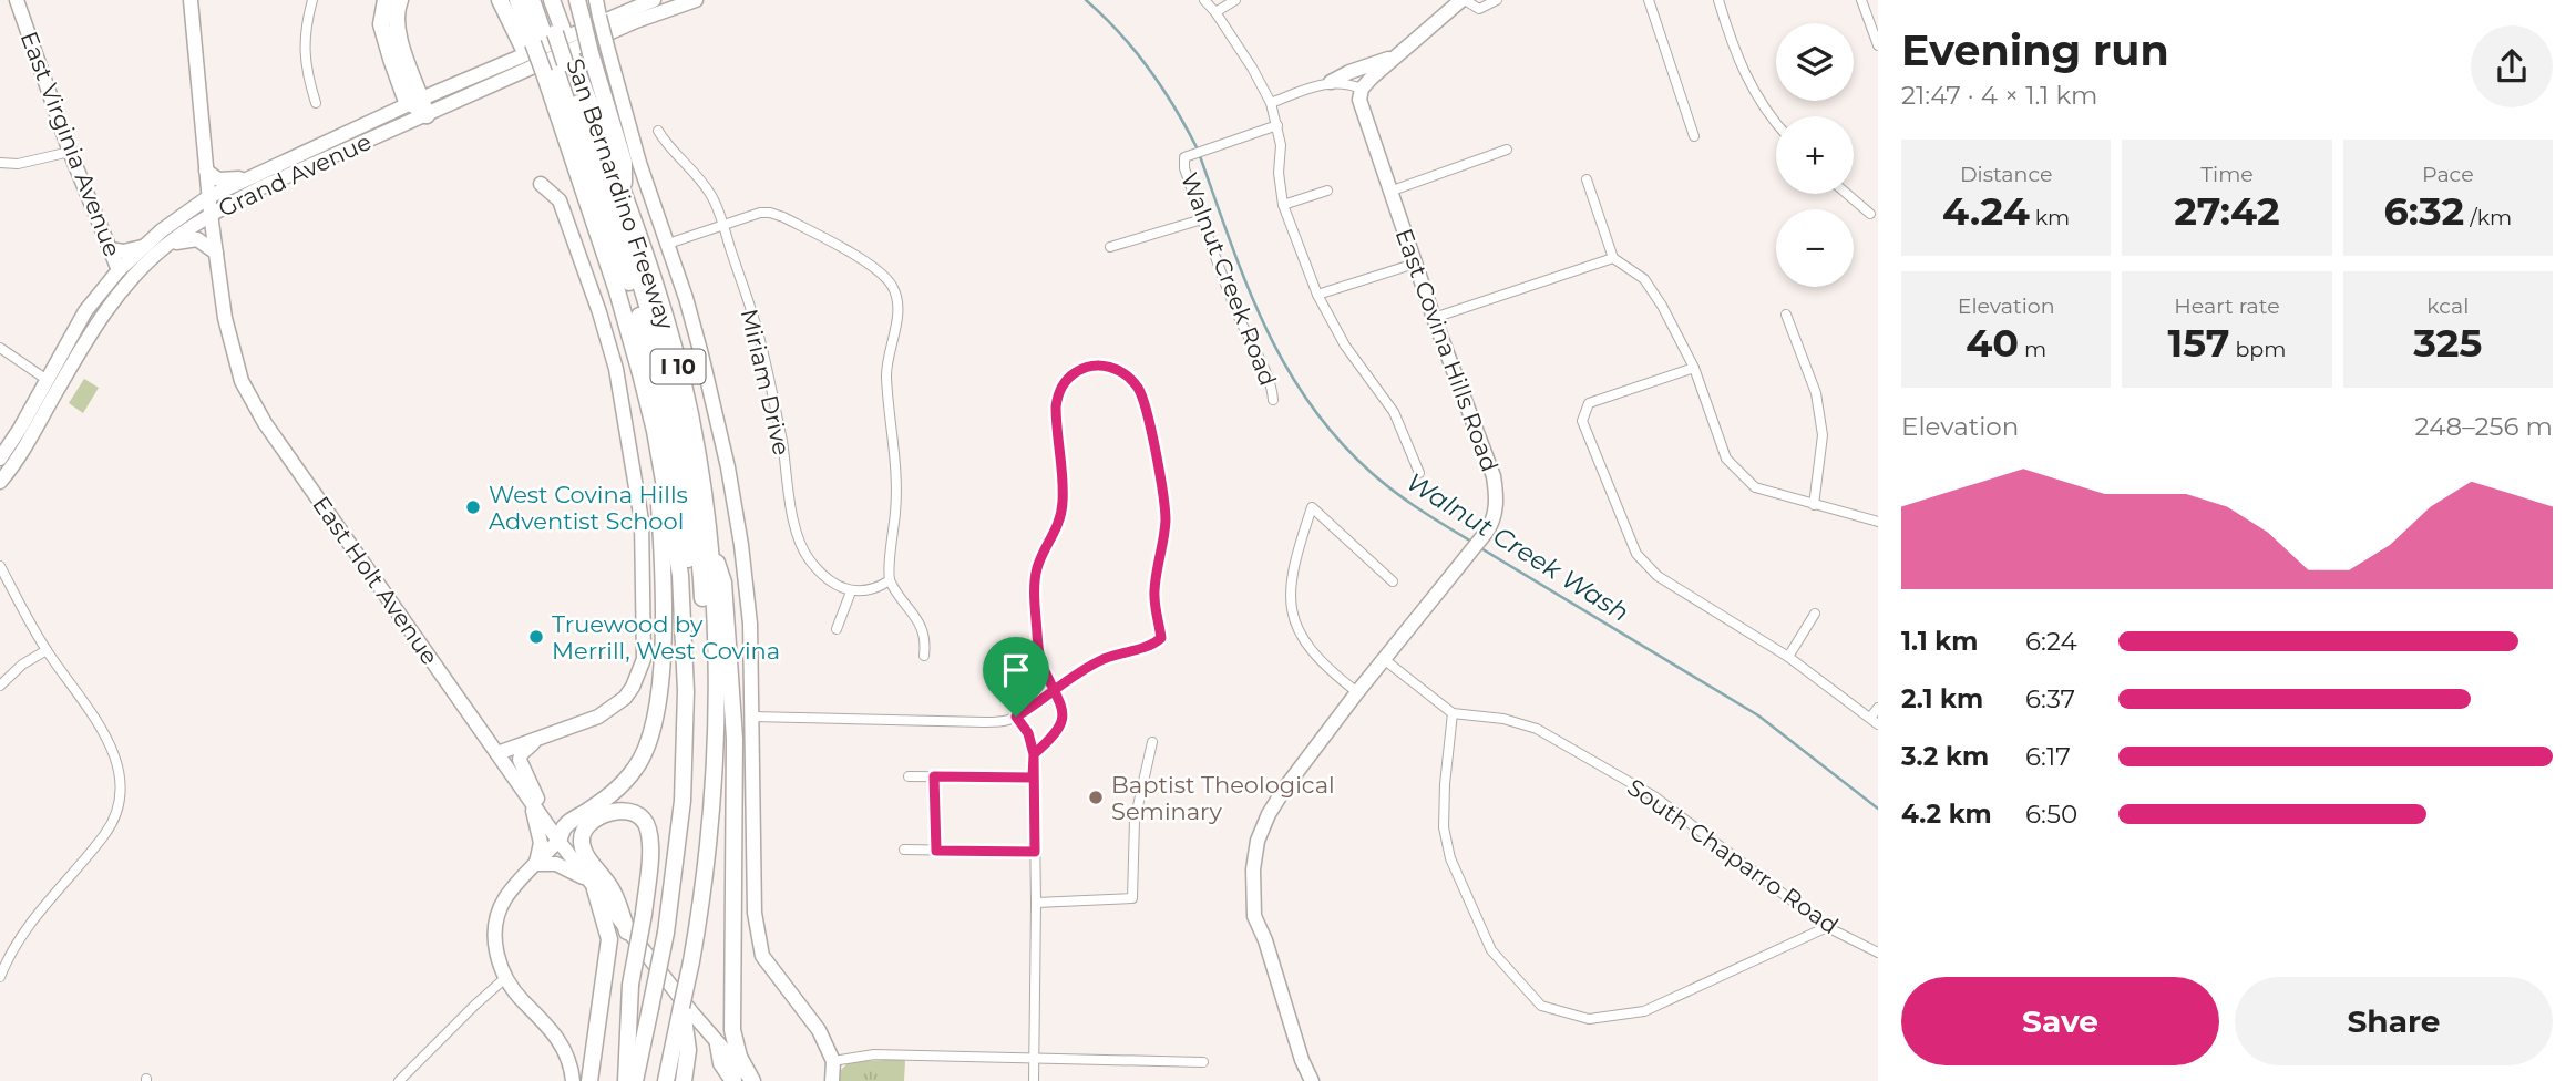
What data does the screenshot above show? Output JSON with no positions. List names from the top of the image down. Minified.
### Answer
{"streets":{"highway":["San Bernardino Freeway","I 10"],"street":["East Virginia Avenue","Grand Avenue","Walnut Creek Road","East Covina Hills Road","Miriam Drive","East Holt Avenue","South Chaparro Road"]},"crossings":[["East Virginia Avenue","Grand Avenue"],["Grand Avenue","East Holt Avenue"]],"water":["Walnut Creek Wash"],"places":["West Covina Hills Adventist School","Truewood by Merrill, West Covina","Baptist Theological Seminary"],"page":{"heading":["Evening run","21:47 · 4 × 1.1 km"],"map_buttons":["+","−"],"stats":[["Distance","4.24 km"],["Time","27:42"],["Pace","6:32 /km"],["Elevation","40 m"],["Heart rate","157 bpm"],["kcal","325"]],"chart":["Elevation","248–256 m"],"list":[{"name":"1.1 km","note":"6:24"},{"name":"2.1 km","note":"6:37"},{"name":"3.2 km","note":"6:17"},{"name":"4.2 km","note":"6:50"}],"buttons":["Save","Share"]}}
